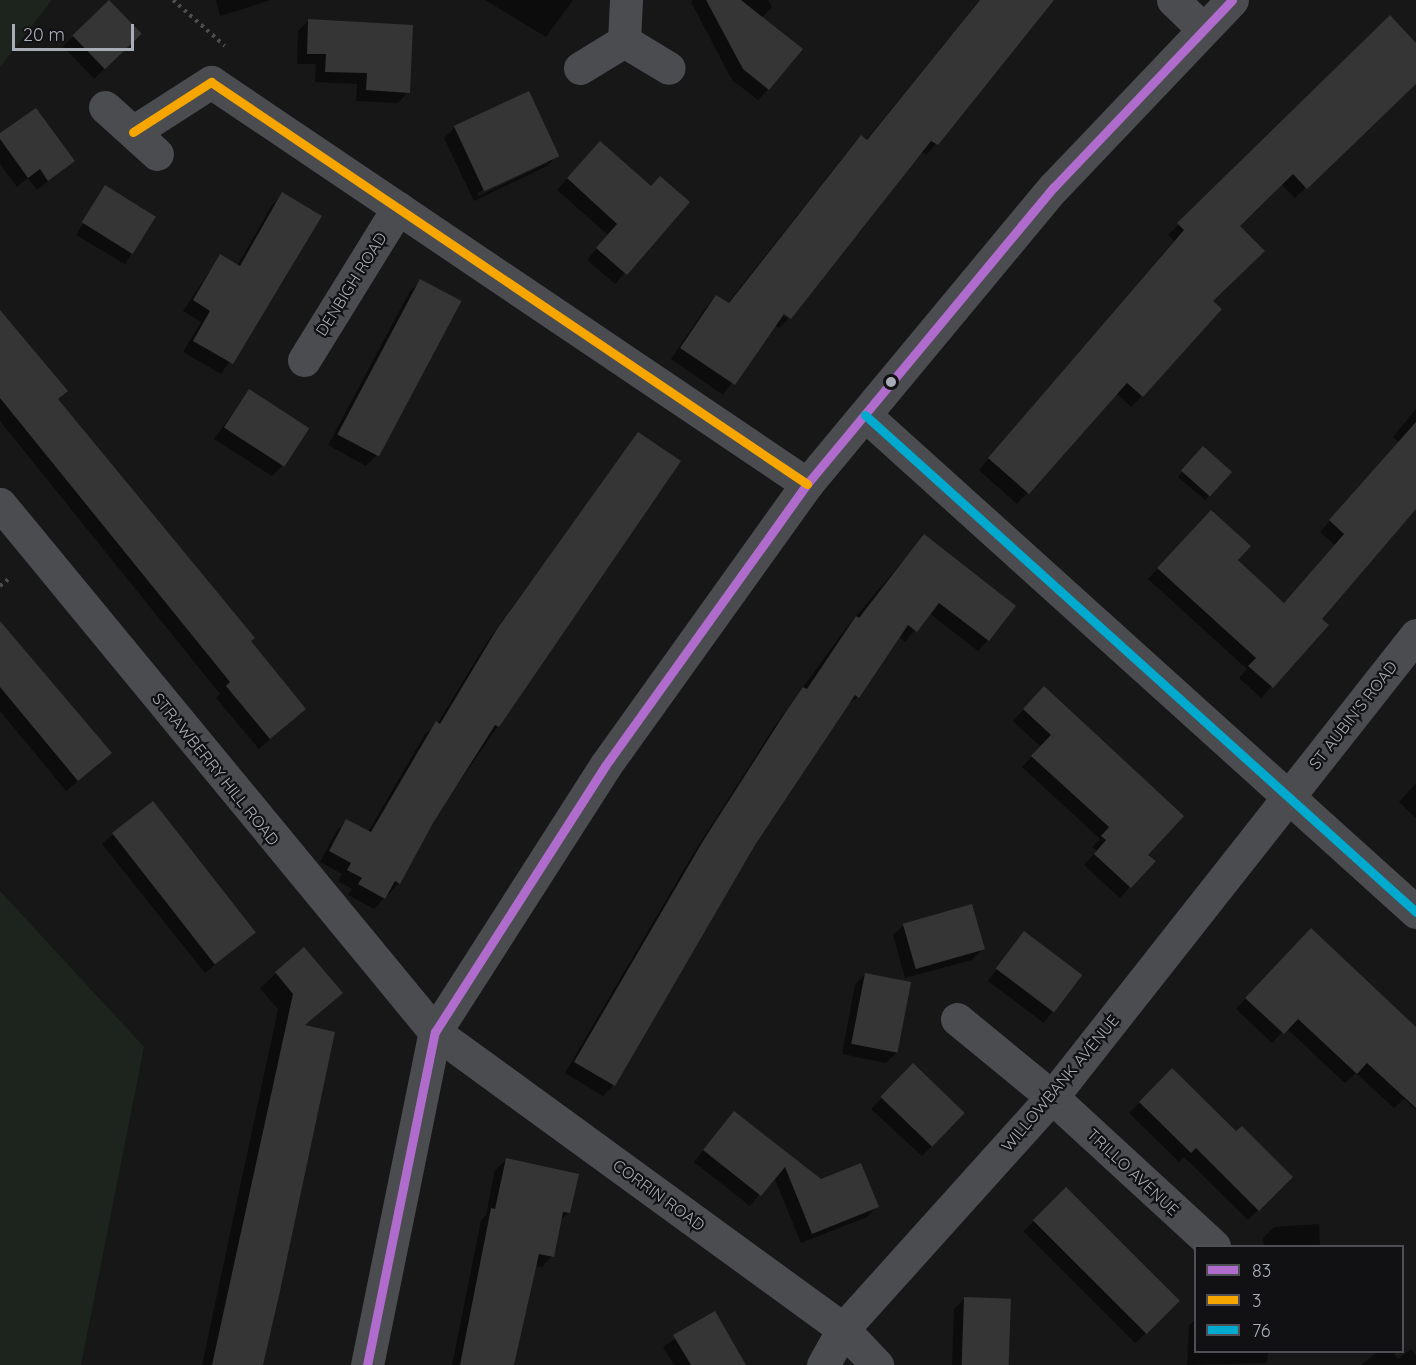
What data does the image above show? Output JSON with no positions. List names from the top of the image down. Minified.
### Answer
{"streets":{"street":["DENBIGH ROAD","ST AUBIN'S ROAD","STRAWBERRY HILL ROAD","WILLOWBANK AVENUE","TRILLO AVENUE","CORRIN ROAD"]},"crossings":[["ST AUBIN'S ROAD","WILLOWBANK AVENUE"],["STRAWBERRY HILL ROAD","CORRIN ROAD"],["WILLOWBANK AVENUE","TRILLO AVENUE"],["WILLOWBANK AVENUE","CORRIN ROAD"]],"lines":["transit line 83","transit line 3","transit line 76"],"legend":["83","3","76"],"scale_bar":"20 m"}
